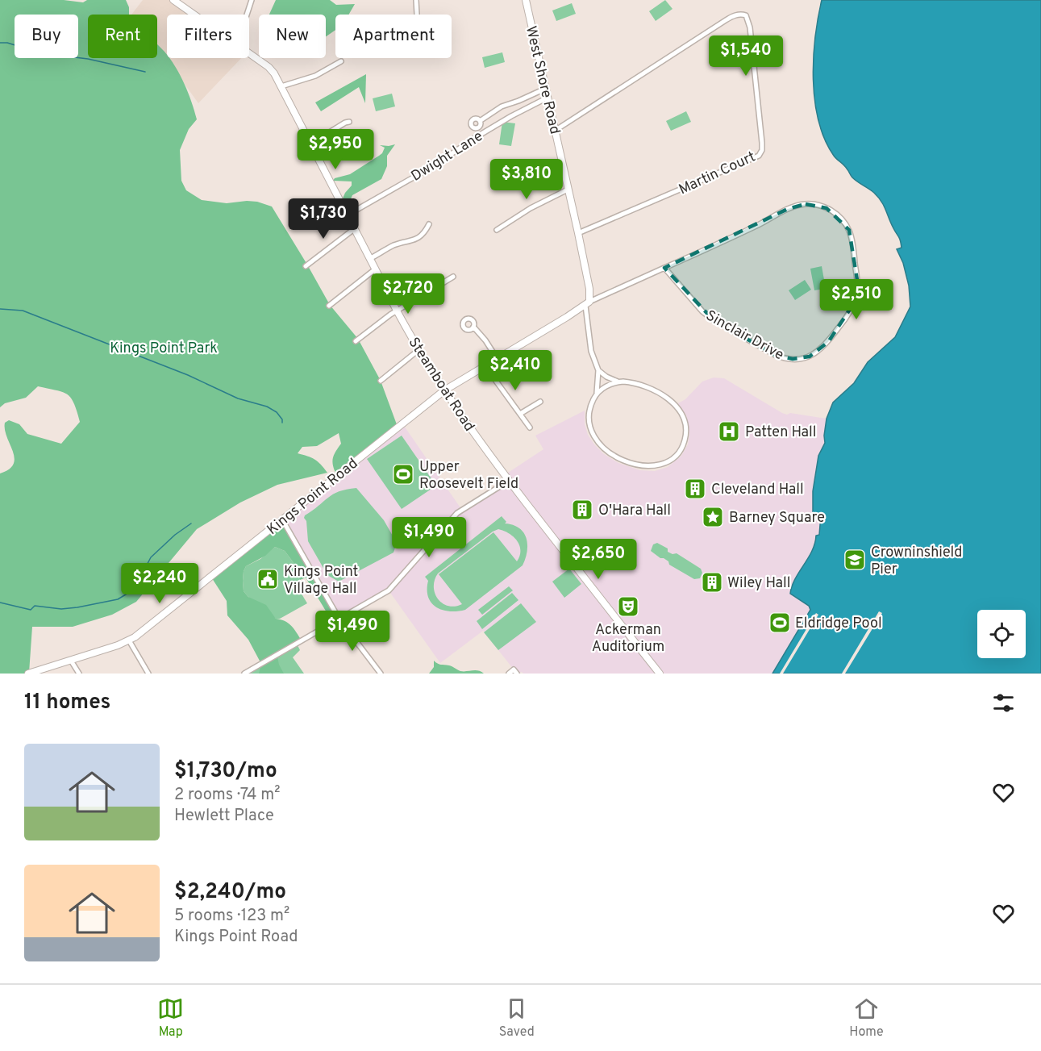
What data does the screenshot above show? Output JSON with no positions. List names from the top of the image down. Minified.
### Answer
{"streets":{"main road":["West Shore Road","Steamboat Road","Kings Point Road"],"street":["Dwight Lane","Martin Court","Sinclair Drive"]},"crossings":[["West Shore Road","Dwight Lane"],["West Shore Road","Martin Court"],["West Shore Road","Sinclair Drive"],["West Shore Road","Kings Point Road"],["Dwight Lane","Steamboat Road"],["Sinclair Drive","Kings Point Road"],["Steamboat Road","Kings Point Road"]],"parks":["Kings Point Park"],"places":{"hospital":["Patten Hall"],"sports":["Upper Roosevelt Field","Eldridge Pool"],"building":["Cleveland Hall","O'Hara Hall","Wiley Hall"],"place":["Barney Square"],"school or university":["Crowninshield Pier"],"public building":["Kings Point Village Hall"],"theatre":["Ackerman Auditorium"]},"page":{"chip":["Buy","Rent","Filters","New","Apartment"],"price":["$1,540","$2,950","$3,810","$1,730","$2,720","$2,510","$2,410","$1,490","$2,650","$2,240","$1,490"],"heading":"11 homes","list":[{"name":"$1,730/mo","note":"2 rooms · 74 m² · Hewlett Place"},{"name":"$2,240/mo","note":"5 rooms · 123 m² · Kings Point Road"}],"tabs":["Map","Saved","Home"]}}
